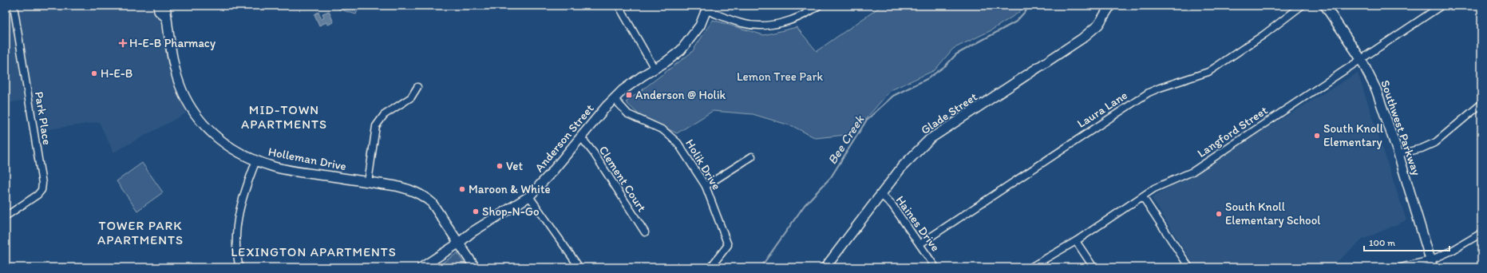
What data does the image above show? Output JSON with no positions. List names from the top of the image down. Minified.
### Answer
{"streets":{"street":["Laura Lane","Glade Street","Park Place","Southwest Parkway","Langford Street","Anderson Street","Holleman Drive","Holik Drive","Clement Court","Haines Drive"]},"crossings":[["Laura Lane","Haines Drive"],["Glade Street","Haines Drive"],["Southwest Parkway","Langford Street"],["Anderson Street","Holleman Drive"],["Anderson Street","Holik Drive"],["Anderson Street","Clement Court"]],"districts":["MID-TOWN APARTMENTS","TOWER PARK APARTMENTS","LEXINGTON APARTMENTS"],"water":["Bee Creek"],"parks":["Lemon Tree Park"],"places":{"health":["H-E-B Pharmacy"],"other":["H-E-B","South Knoll Elementary","Vet","Maroon & White","Shop-N-Go","South Knoll Elementary School"],"transit":["Anderson @ Holik"]},"scale_bar":"100 m"}
